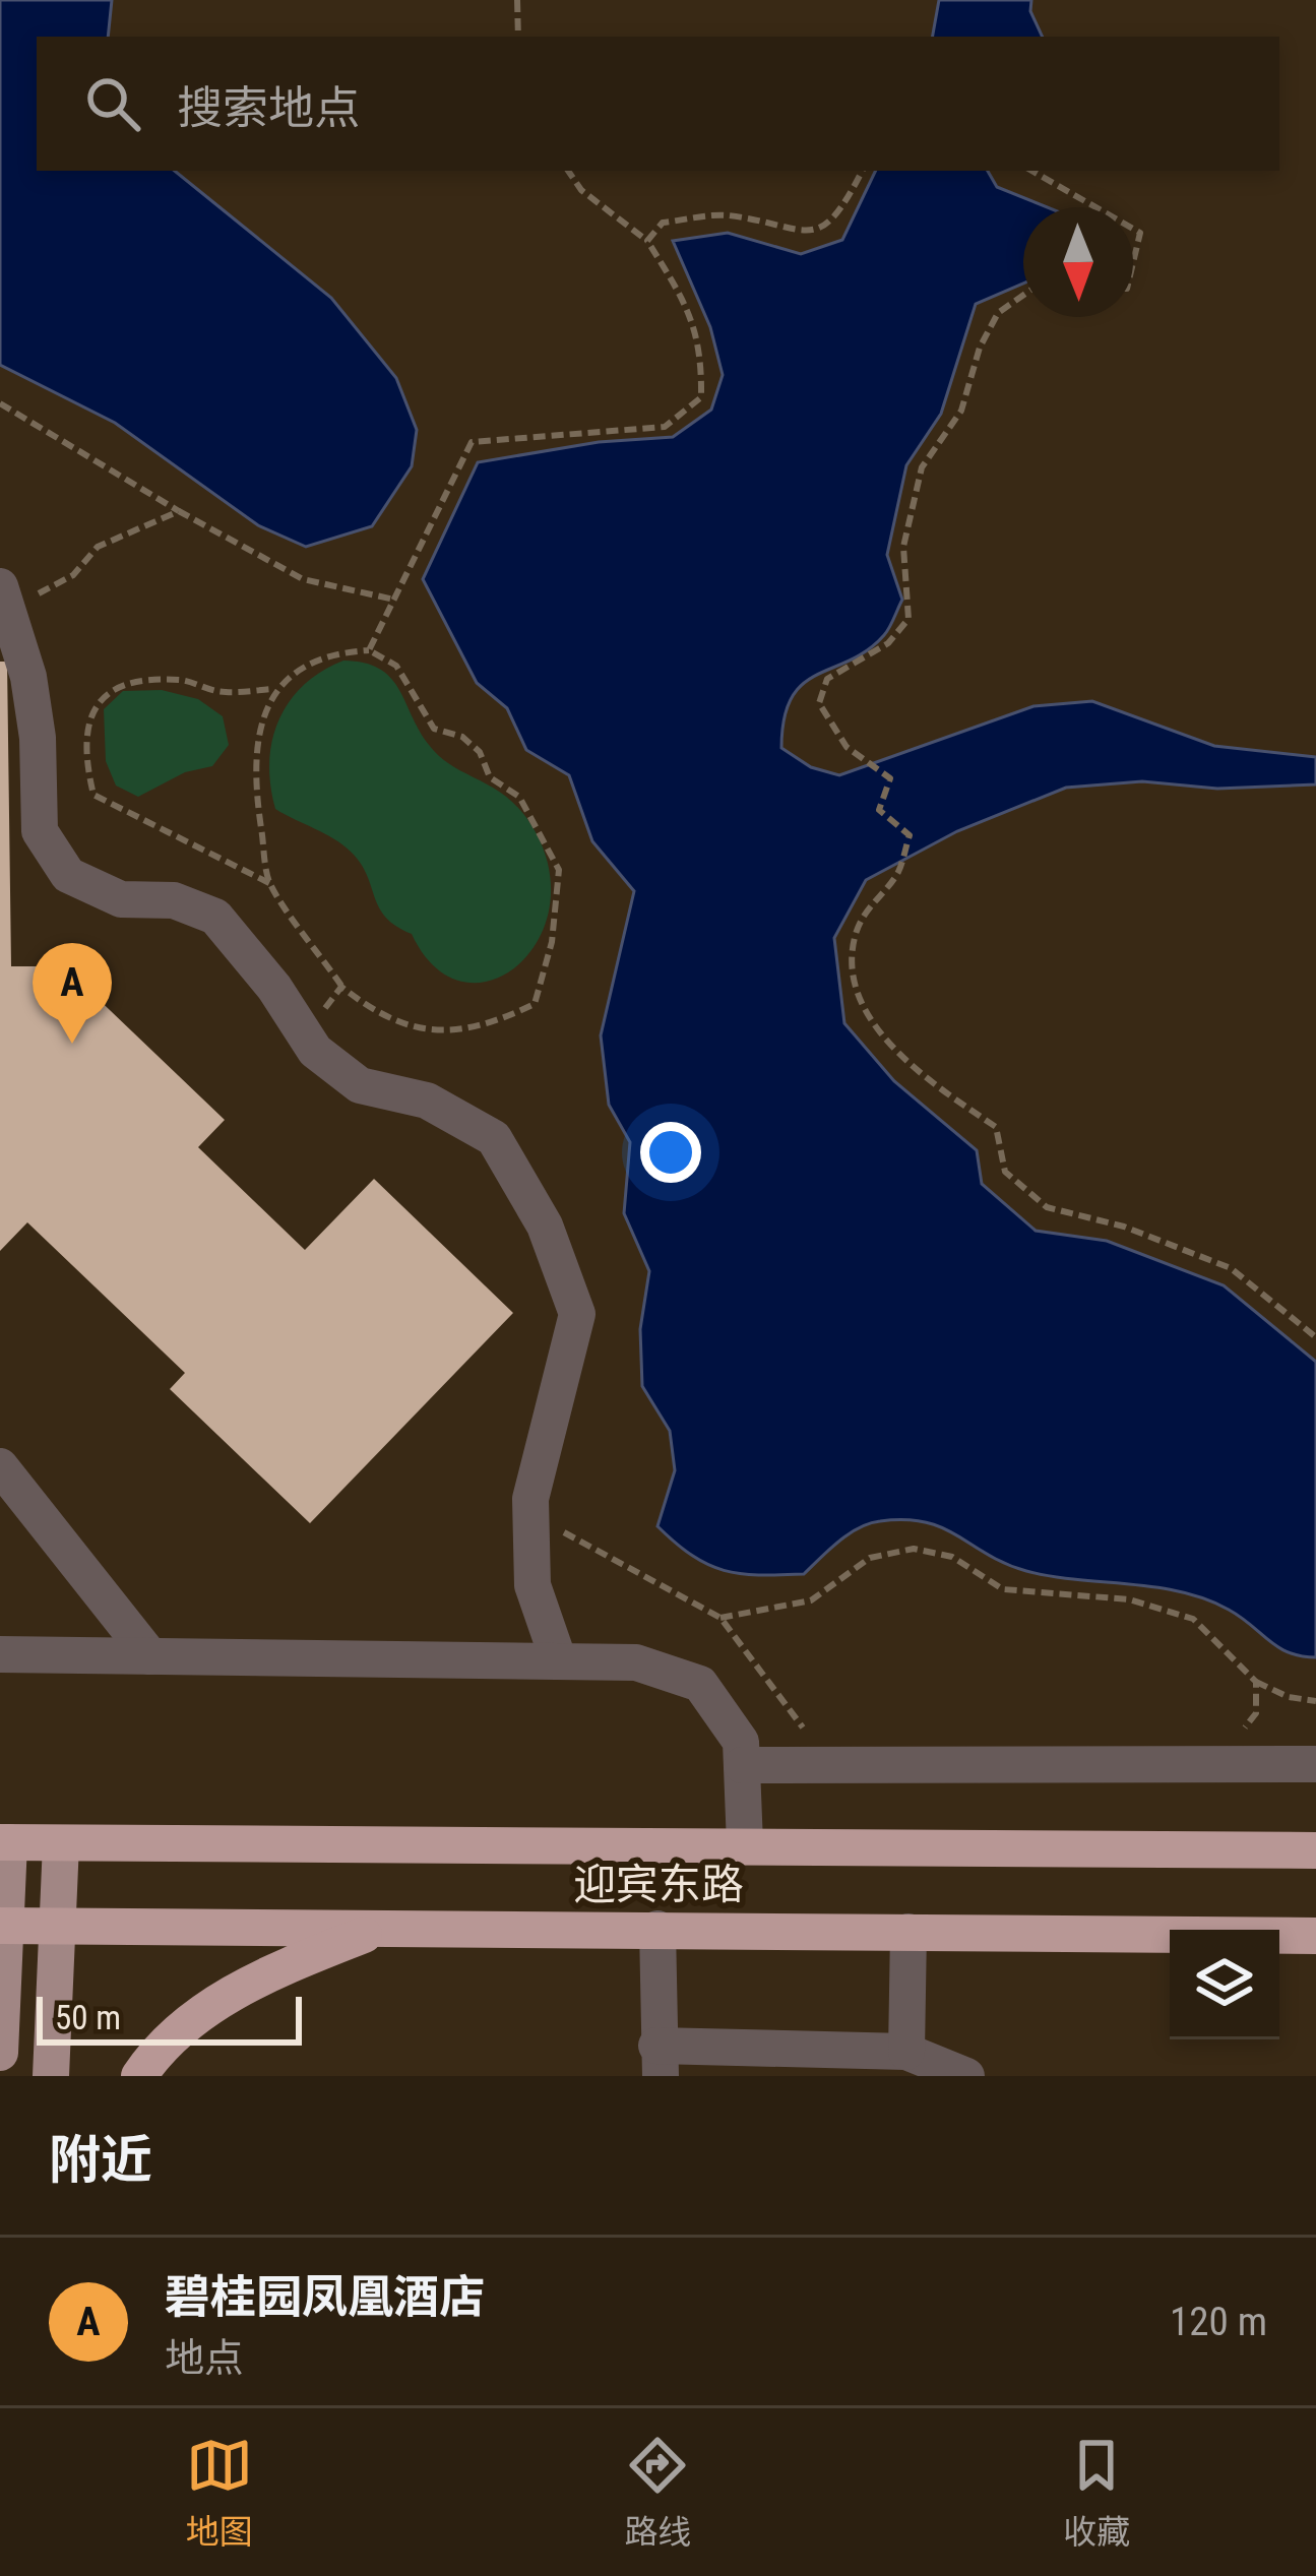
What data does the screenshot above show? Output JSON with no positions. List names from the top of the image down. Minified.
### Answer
{"streets":{"highway":["迎宾东路"]},"scale_bar":"50 m","north":"bottom","page":{"search":"搜索地点","pins":"A","scale":"50 m","heading":"附近","list":[{"mark":"A","name":"碧桂园凤凰酒店","note":"地点","value":"120 m"}],"nav":["地图","路线","收藏"]}}
